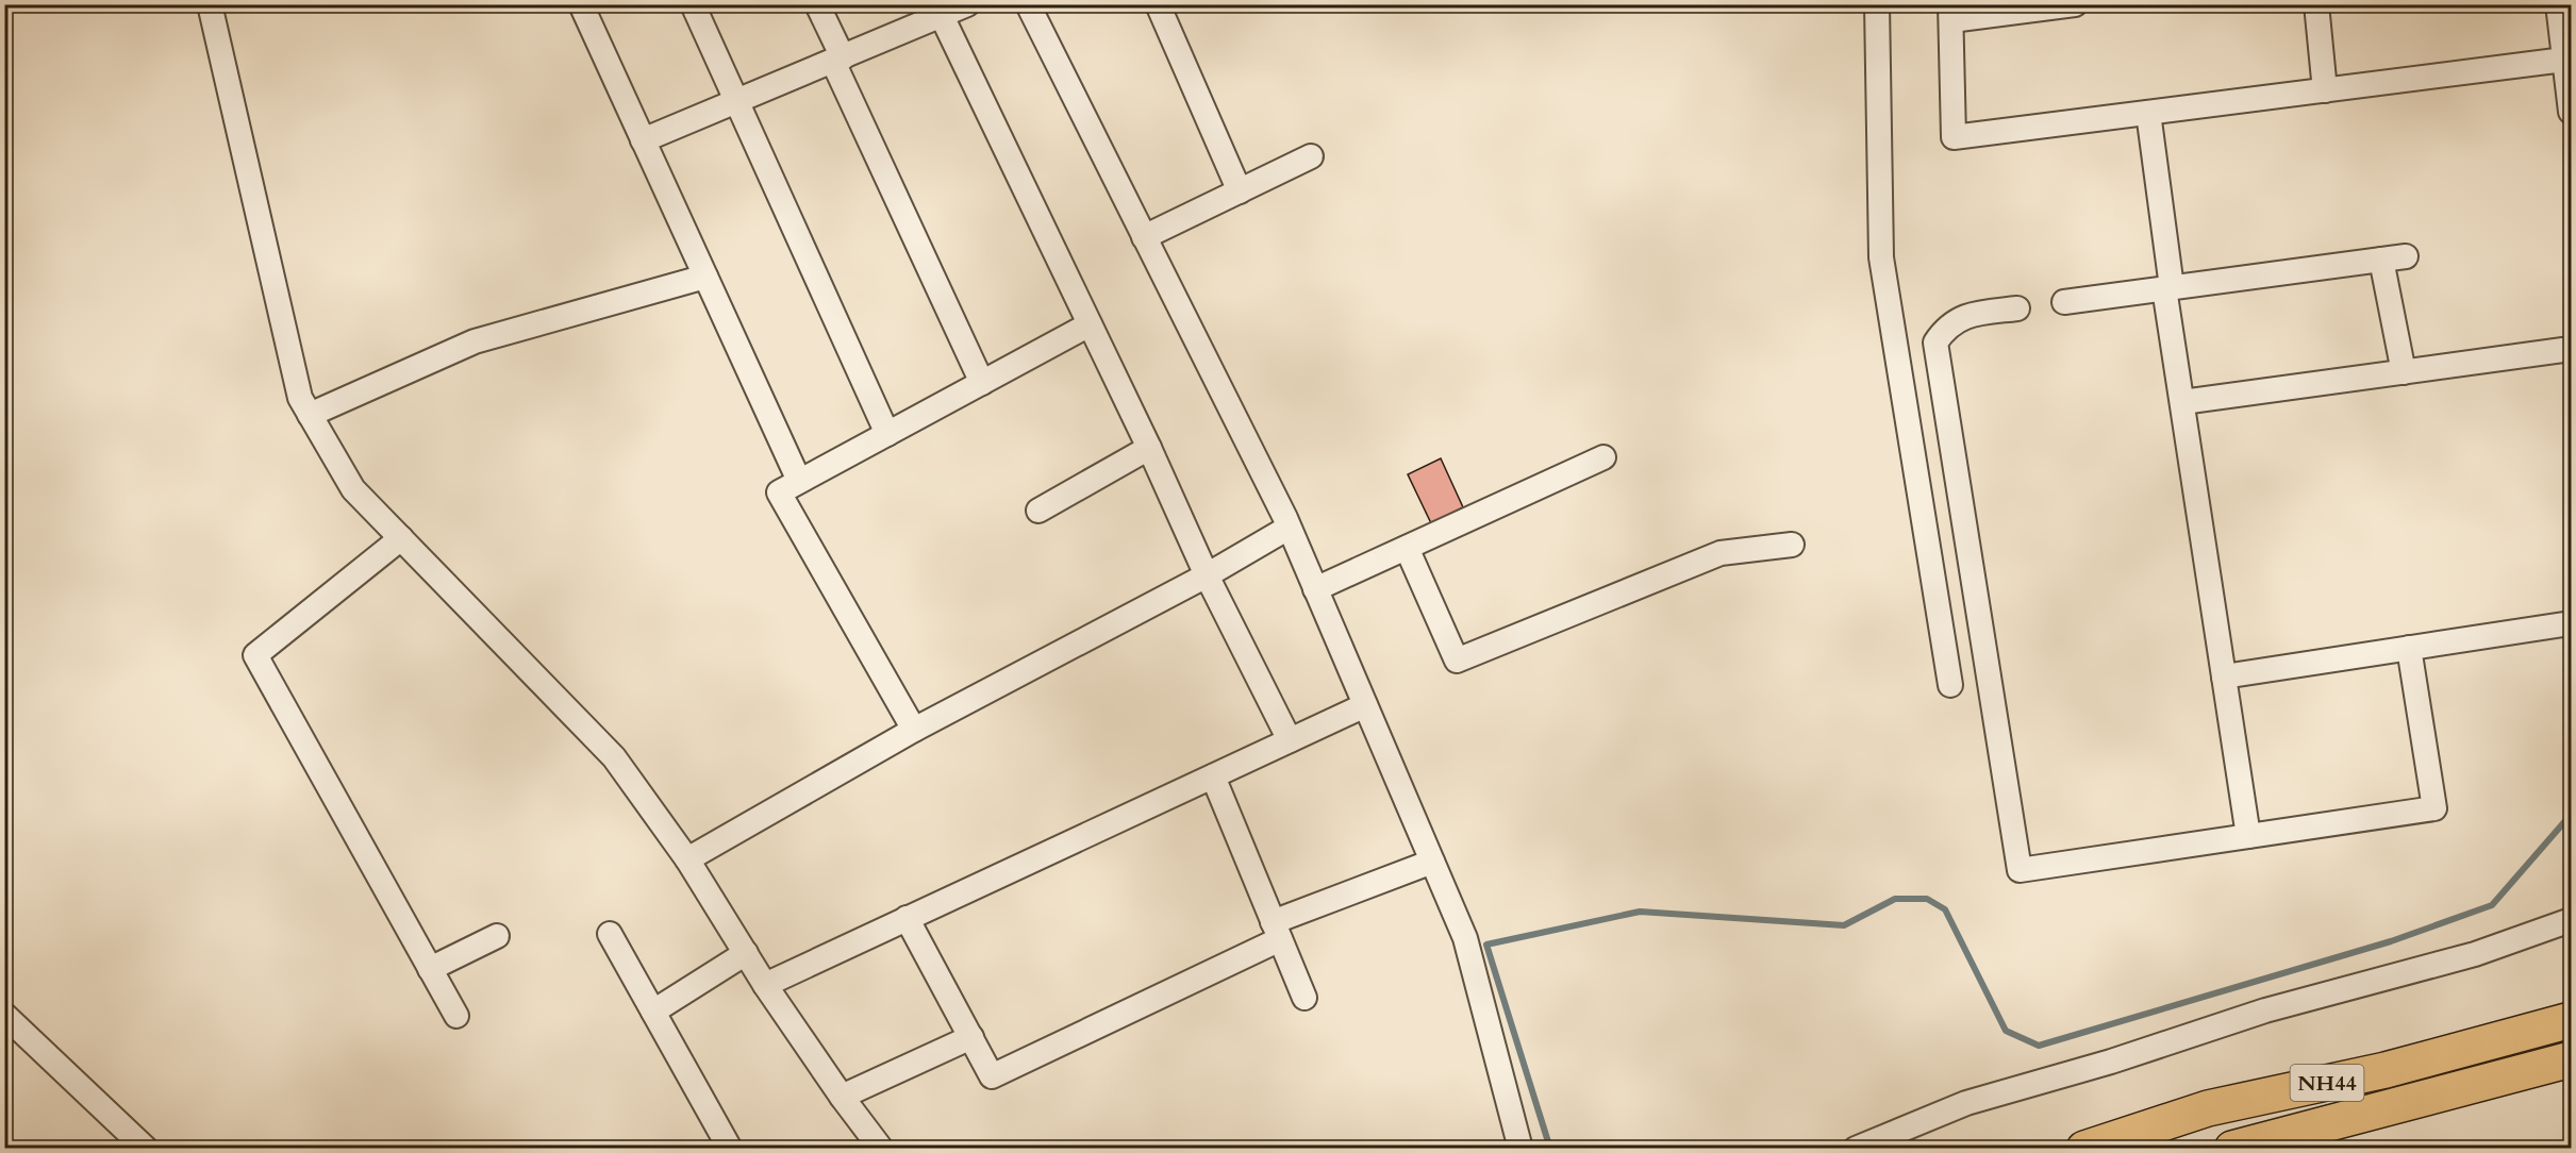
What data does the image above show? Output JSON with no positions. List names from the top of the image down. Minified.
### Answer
{"streets":{"highway":["NH44"]}}
